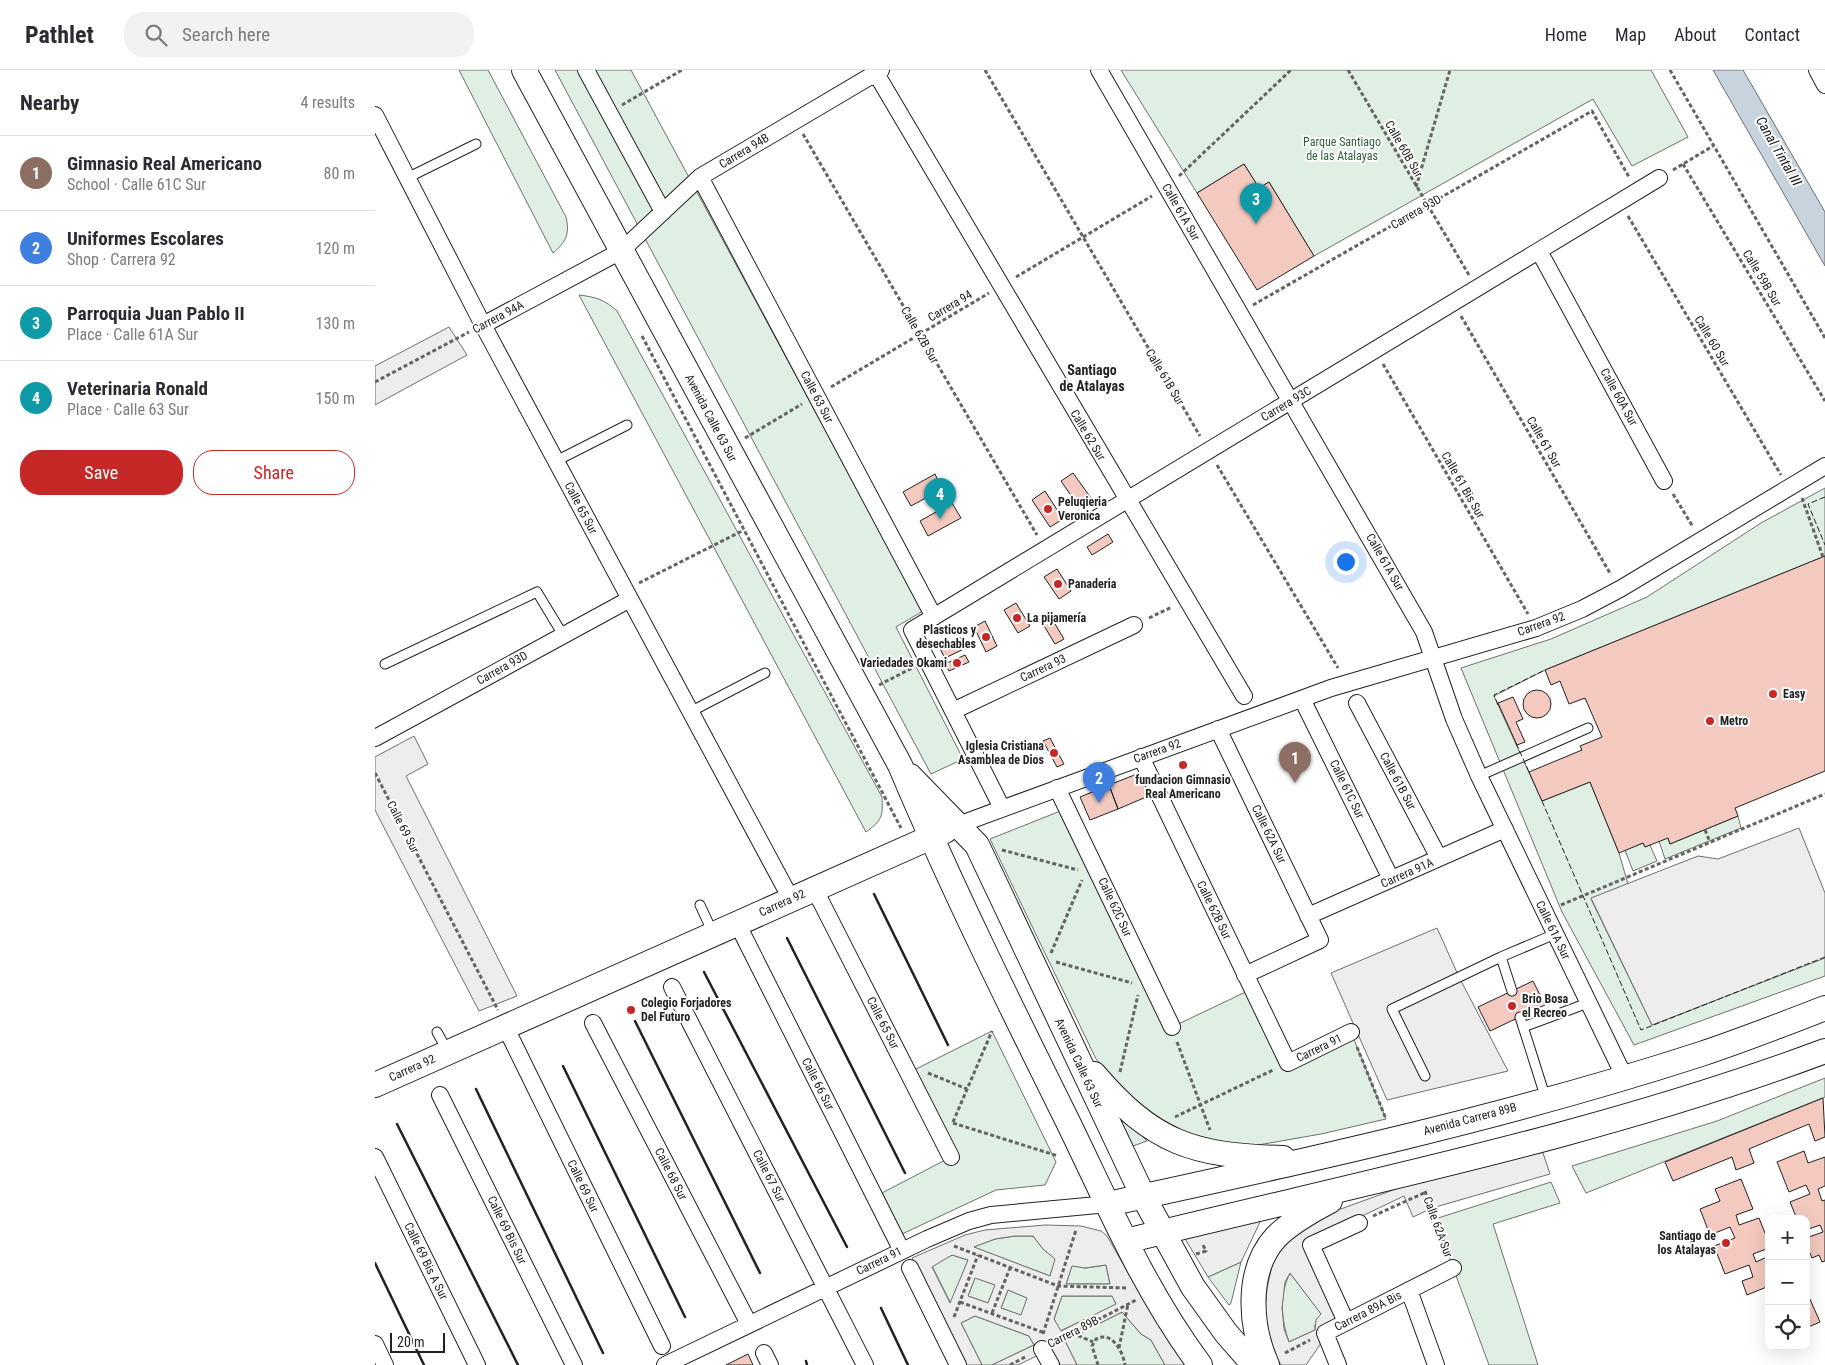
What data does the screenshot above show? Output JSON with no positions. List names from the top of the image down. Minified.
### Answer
{"streets":{"main road":["Avenida Calle 63 Sur","Carrera 92","Avenida Carrera 89B"],"street":["Carrera 94B","Calle 61A Sur","Carrera 93D","Carrera 94A","Calle 62B Sur","Calle 61B Sur","Calle 63 Sur","Calle 60A Sur","Carrera 93C","Calle 62 Sur","Calle 65 Sur","Carrera 93","Calle 61C Sur","Calle 69 Sur","Calle 62A Sur","Carrera 91A","Calle 62C Sur","Carrera 91","Calle 66 Sur","Calle 68 Sur","Calle 67 Sur","Calle 69 Bis Sur","Calle 69 Bis A Sur","Carrera 89A Bis"],"path":["Calle 60B Sur","Calle 59B Sur","Carrera 94","Calle 60 Sur","Calle 61 Sur","Calle 61 Bis Sur","Carrera 89B"]},"crossings":[["Calle 60B Sur","Carrera 93D"],["Calle 60B Sur","Carrera 93C"],["Carrera 94B","Carrera 94A"],["Carrera 94B","Calle 62B Sur"],["Carrera 94B","Calle 63 Sur"],["Carrera 94B","Avenida Calle 63 Sur"],["Carrera 94B","Calle 62 Sur"],["Calle 61A Sur","Carrera 93D"],["Calle 61A Sur","Carrera 94"],["Calle 61A Sur","Carrera 93C"],["Calle 61A Sur","Carrera 92"],["Calle 61A Sur","Carrera 91A"],["Calle 61A Sur","Avenida Carrera 89B"],["Carrera 93D","Carrera 93C"],["Carrera 93D","Calle 65 Sur"],["Carrera 94","Calle 62B Sur"],["Carrera 94","Calle 61B Sur"],["Carrera 94","Calle 63 Sur"],["Carrera 94","Calle 62 Sur"],["Carrera 94A","Avenida Calle 63 Sur"],["Carrera 94A","Calle 65 Sur"],["Calle 62B Sur","Carrera 93C"],["Calle 62B Sur","Carrera 92"],["Calle 62B Sur","Calle 62A Sur"],["Calle 62B Sur","Carrera 91"],["Calle 60 Sur","Carrera 93C"],["Calle 60 Sur","Carrera 92"],["Calle 61B Sur","Carrera 93C"],["Calle 61B Sur","Carrera 92"],["Calle 61B Sur","Carrera 91A"],["Calle 63 Sur","Carrera 93C"],["Calle 60A Sur","Carrera 93C"],["Carrera 93C","Calle 62 Sur"],["Carrera 93C","Calle 61 Sur"],["Carrera 93C","Calle 61 Bis Sur"],["Avenida Calle 63 Sur","Carrera 92"],["Avenida Calle 63 Sur","Carrera 91"],["Avenida Calle 63 Sur","Avenida Carrera 89B"],["Calle 61 Sur","Carrera 92"],["Calle 61 Bis Sur","Carrera 92"],["Calle 65 Sur","Carrera 92"],["Carrera 92","Calle 61C Sur"],["Carrera 92","Calle 69 Sur"],["Carrera 92","Calle 62A Sur"],["Carrera 92","Calle 62C Sur"],["Carrera 92","Calle 66 Sur"],["Calle 61C Sur","Carrera 91A"],["Calle 62A Sur","Carrera 91A"],["Calle 62A Sur","Carrera 89A Bis"],["Carrera 91","Avenida Carrera 89B"],["Carrera 91","Calle 68 Sur"],["Carrera 91","Calle 67 Sur"]],"districts":["Santiago de Atalayas"],"water":["Canal Tintal III"],"parks":["Parque Santiago de las Atalayas"],"places":["Peluqieria Veronica","Panaderia","La pijamería","Plasticos y desechables","Variedades Okami","Easy","Metro","Iglesia Cristiana Asamblea de Dios","fundacion Gimnasio Real Americano","Brio Bosa el Recreo","Colegio Forjadores Del Futuro","Santiago de los Atalayas"],"scale_bar":"20 m","page":{"header":"Pathlet","search":"Search here","nav":["Home","Map","About","Contact"],"heading":["Nearby","4 results"],"list":[{"mark":"1","name":"Gimnasio Real Americano","note":"School · Calle 61C Sur","value":"80 m"},{"mark":"2","name":"Uniformes Escolares","note":"Shop · Carrera 92","value":"120 m"},{"mark":"3","name":"Parroquia Juan Pablo II","note":"Place · Calle 61A Sur","value":"130 m"},{"mark":"4","name":"Veterinaria Ronald","note":"Place · Calle 63 Sur","value":"150 m"}],"pins":["3","4","1","2"],"buttons":["Save","Share"],"map_buttons":["+","−"],"scale":"20 m"}}
